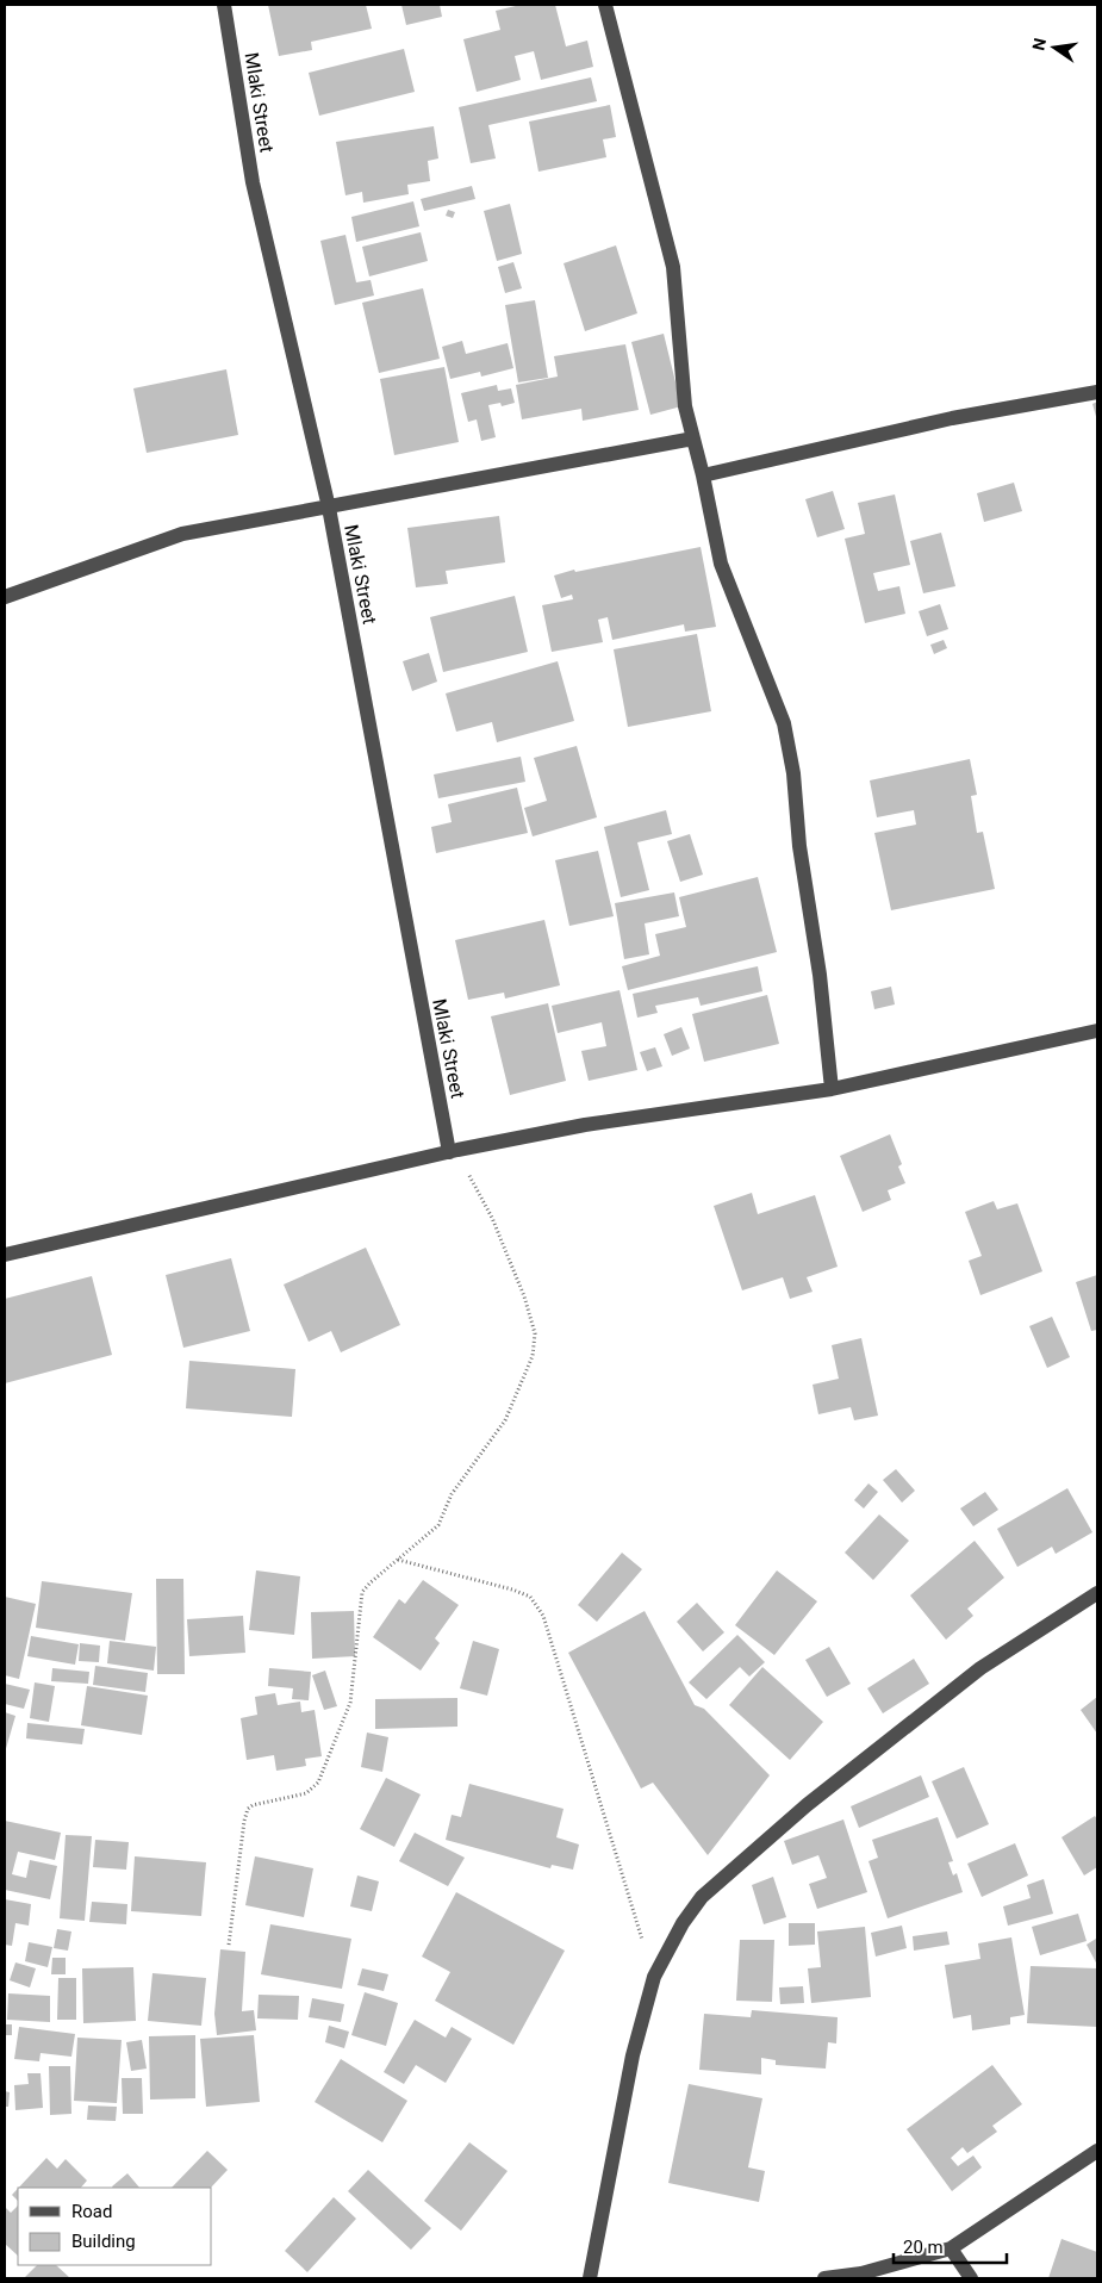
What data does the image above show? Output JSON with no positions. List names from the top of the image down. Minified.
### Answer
{"streets":{"street":["Mlaki Street"]},"legend":["Road","Building"],"scale_bar":"20 m","north":"left"}
